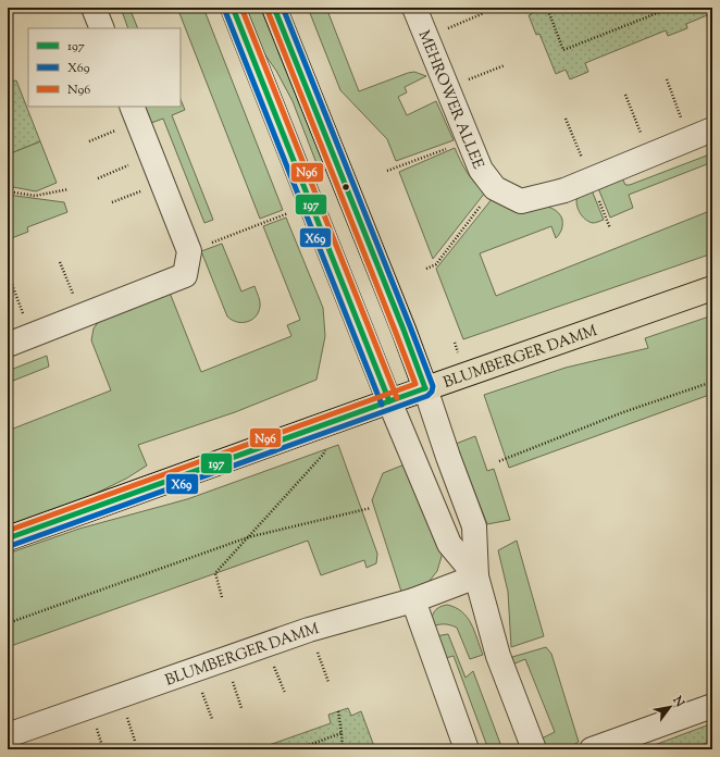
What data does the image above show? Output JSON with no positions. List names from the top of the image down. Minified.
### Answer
{"streets":{"main road":["BLUMBERGER DAMM"],"street":["MEHROWER ALLEE"]},"lines":["transit line 197","transit line X69","transit line N96"],"legend":["197","X69","N96"],"north":"top right"}
